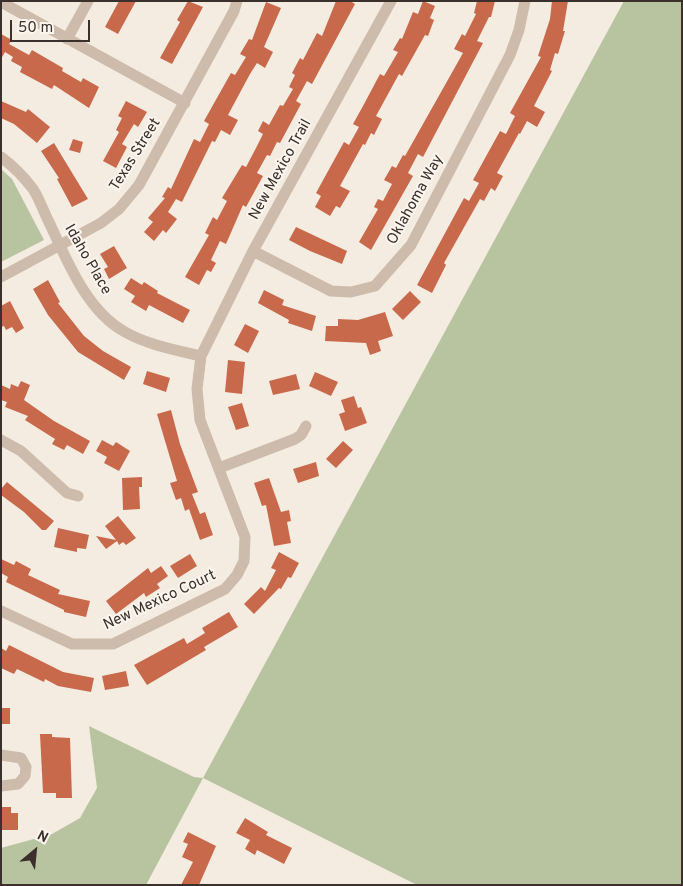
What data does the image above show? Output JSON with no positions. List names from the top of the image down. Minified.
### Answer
{"streets":{"street":["Texas Street","New Mexico Trail","Oklahoma Way","Idaho Place","New Mexico Court"]},"crossings":[["Texas Street","Idaho Place"],["New Mexico Trail","Oklahoma Way"],["New Mexico Trail","Idaho Place"],["New Mexico Trail","New Mexico Court"],["Idaho Place","New Mexico Court"]],"scale_bar":"50 m","north":"top right"}
